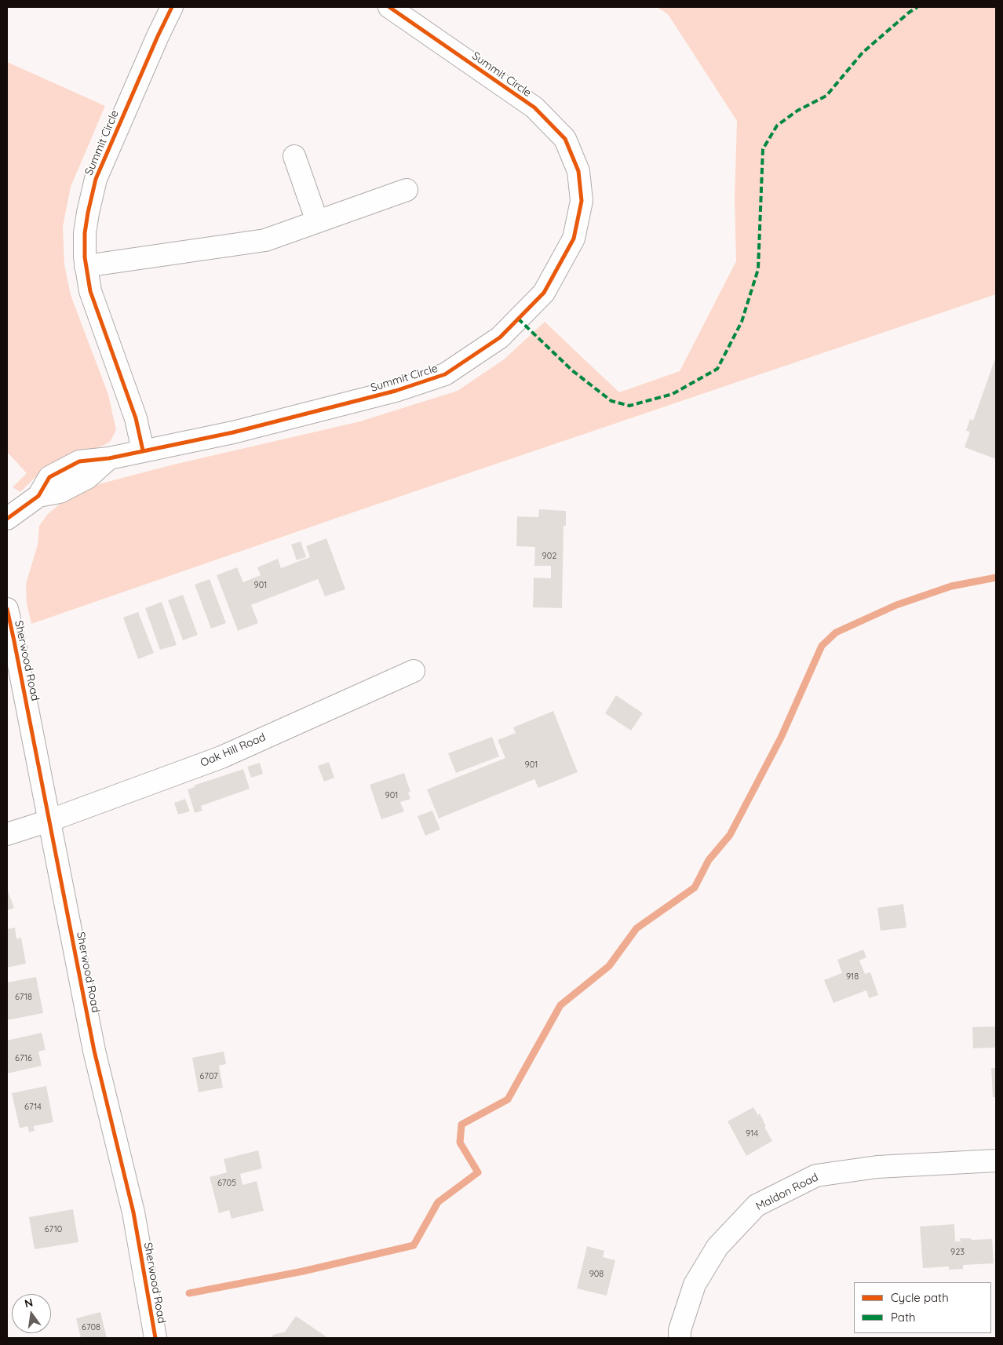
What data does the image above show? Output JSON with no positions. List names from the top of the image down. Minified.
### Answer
{"streets":{"street":["Summit Circle","Sherwood Road","Oak Hill Road","Maldon Road"]},"crossings":[["Sherwood Road","Oak Hill Road"]],"house_numbers":["902","901","901","901","918","6718","6716","6707","6714","914","6705","6710","923","908","6708"],"legend":["Cycle path","Path"],"north":"top"}
